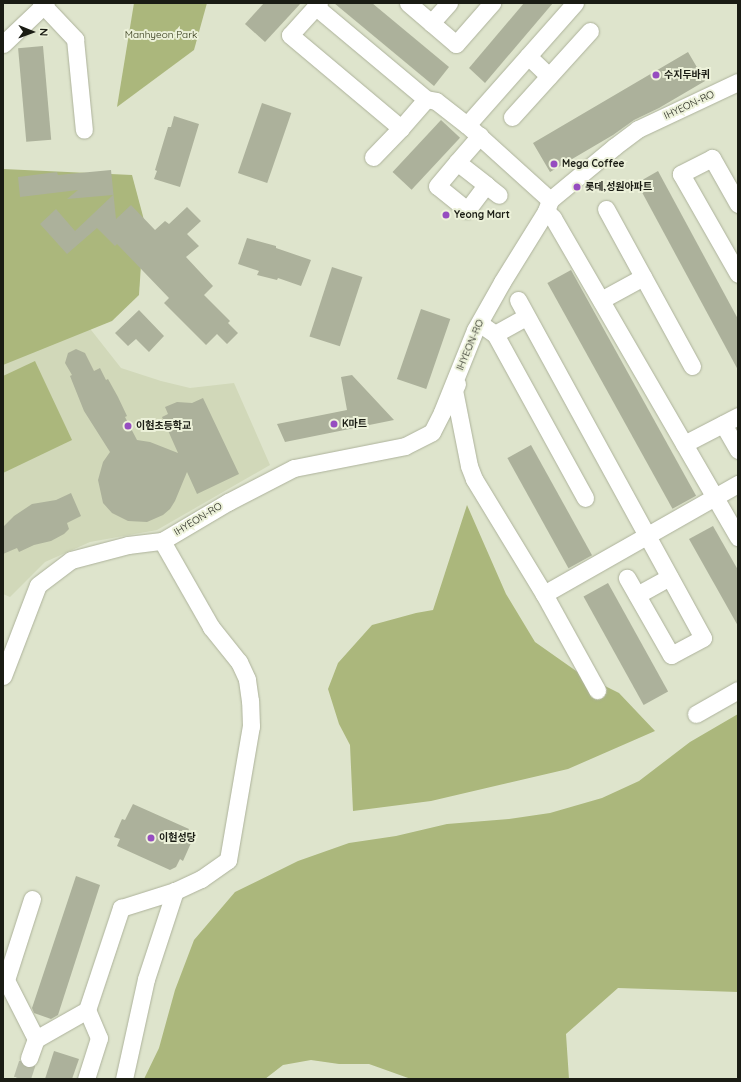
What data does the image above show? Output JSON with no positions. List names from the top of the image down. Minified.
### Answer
{"streets":{"street":["IHYEON-RO"]},"parks":["Manhyeon Park"],"places":["수지두바퀴","Mega Coffee","롯데,성원아파트","Yeong Mart","K마트","이현초등학교","이현성당"],"north":"right"}
